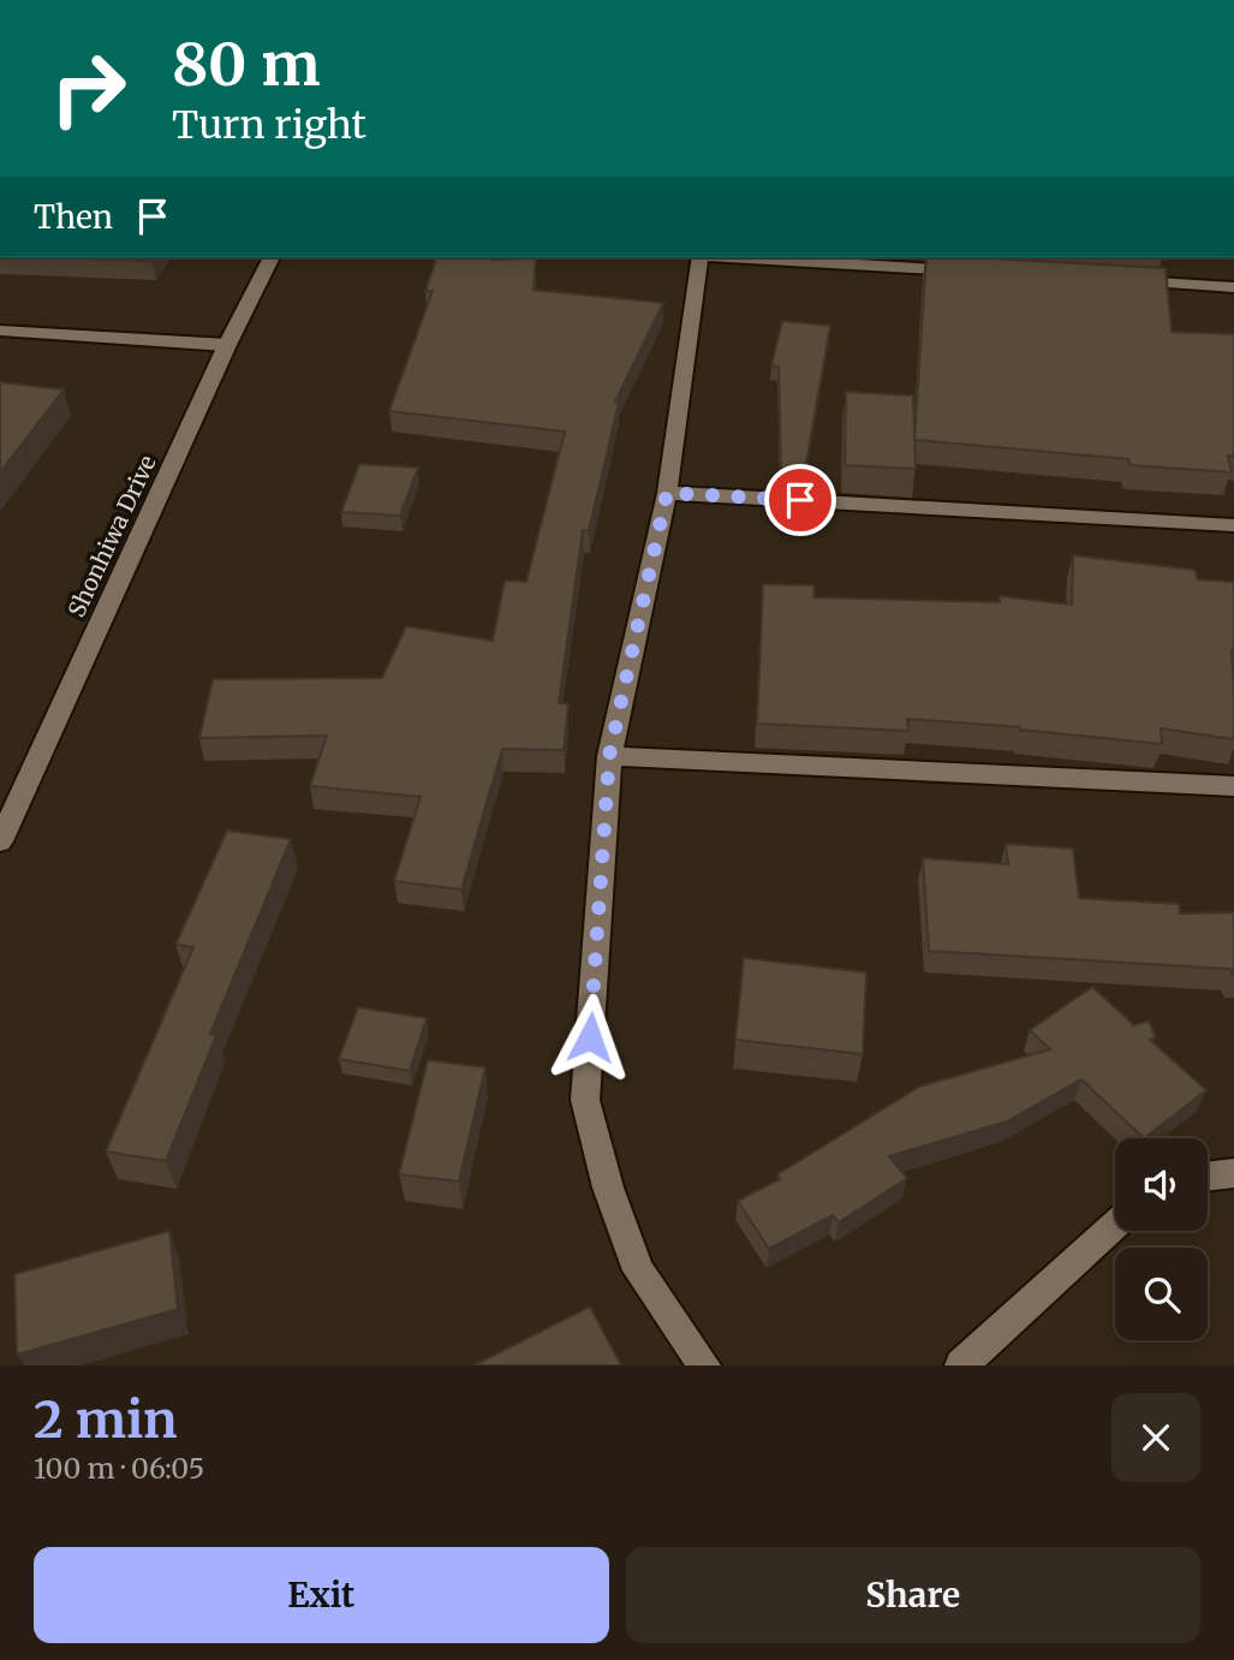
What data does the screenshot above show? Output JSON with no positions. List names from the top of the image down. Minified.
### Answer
{"streets":{"street":["Shonhiwa Drive"]},"page":{"turn":["80 m","Turn right"],"then":"Then","heading":["2 min","100 m · 06:05"],"buttons":["Exit","Share"]}}
